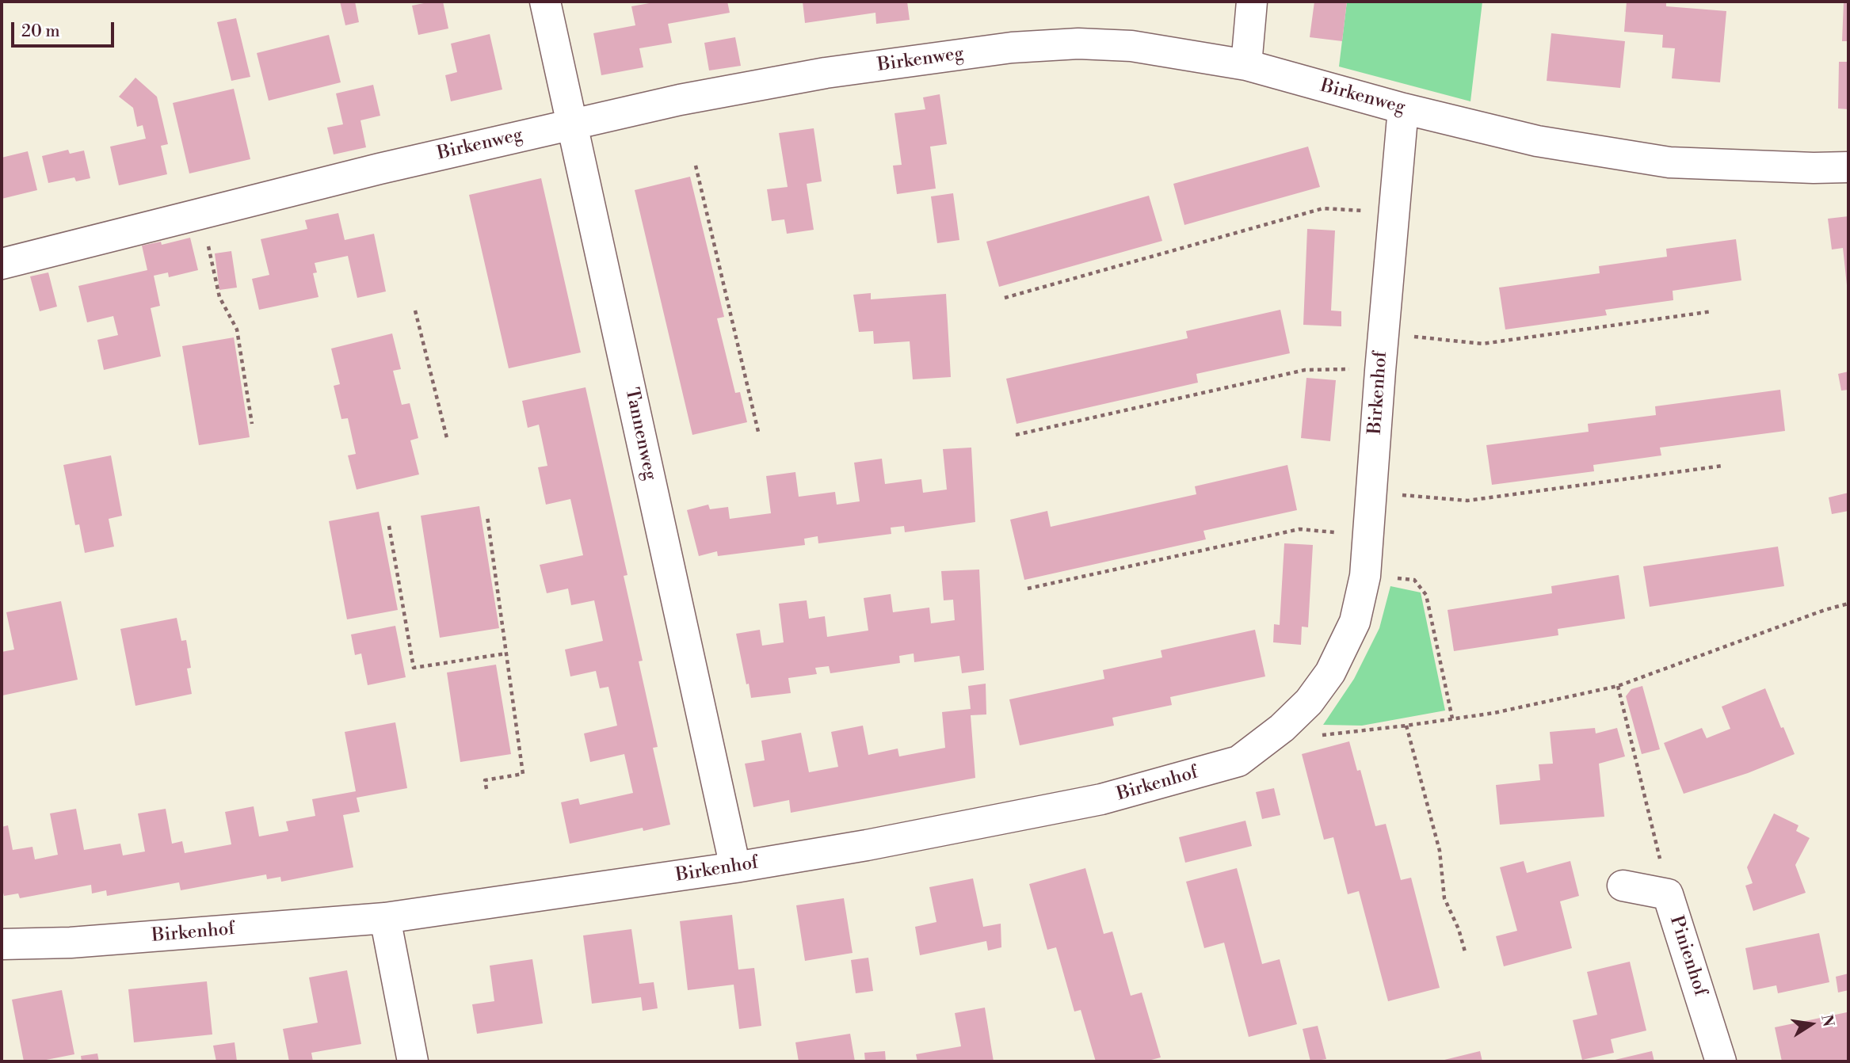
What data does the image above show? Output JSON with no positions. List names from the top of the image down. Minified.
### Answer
{"streets":{"street":["Birkenweg","Birkenhof","Tannenweg","Pinienhof"]},"crossings":[["Birkenweg","Birkenhof"],["Birkenweg","Tannenweg"],["Birkenhof","Tannenweg"]],"scale_bar":"20 m","north":"right"}
